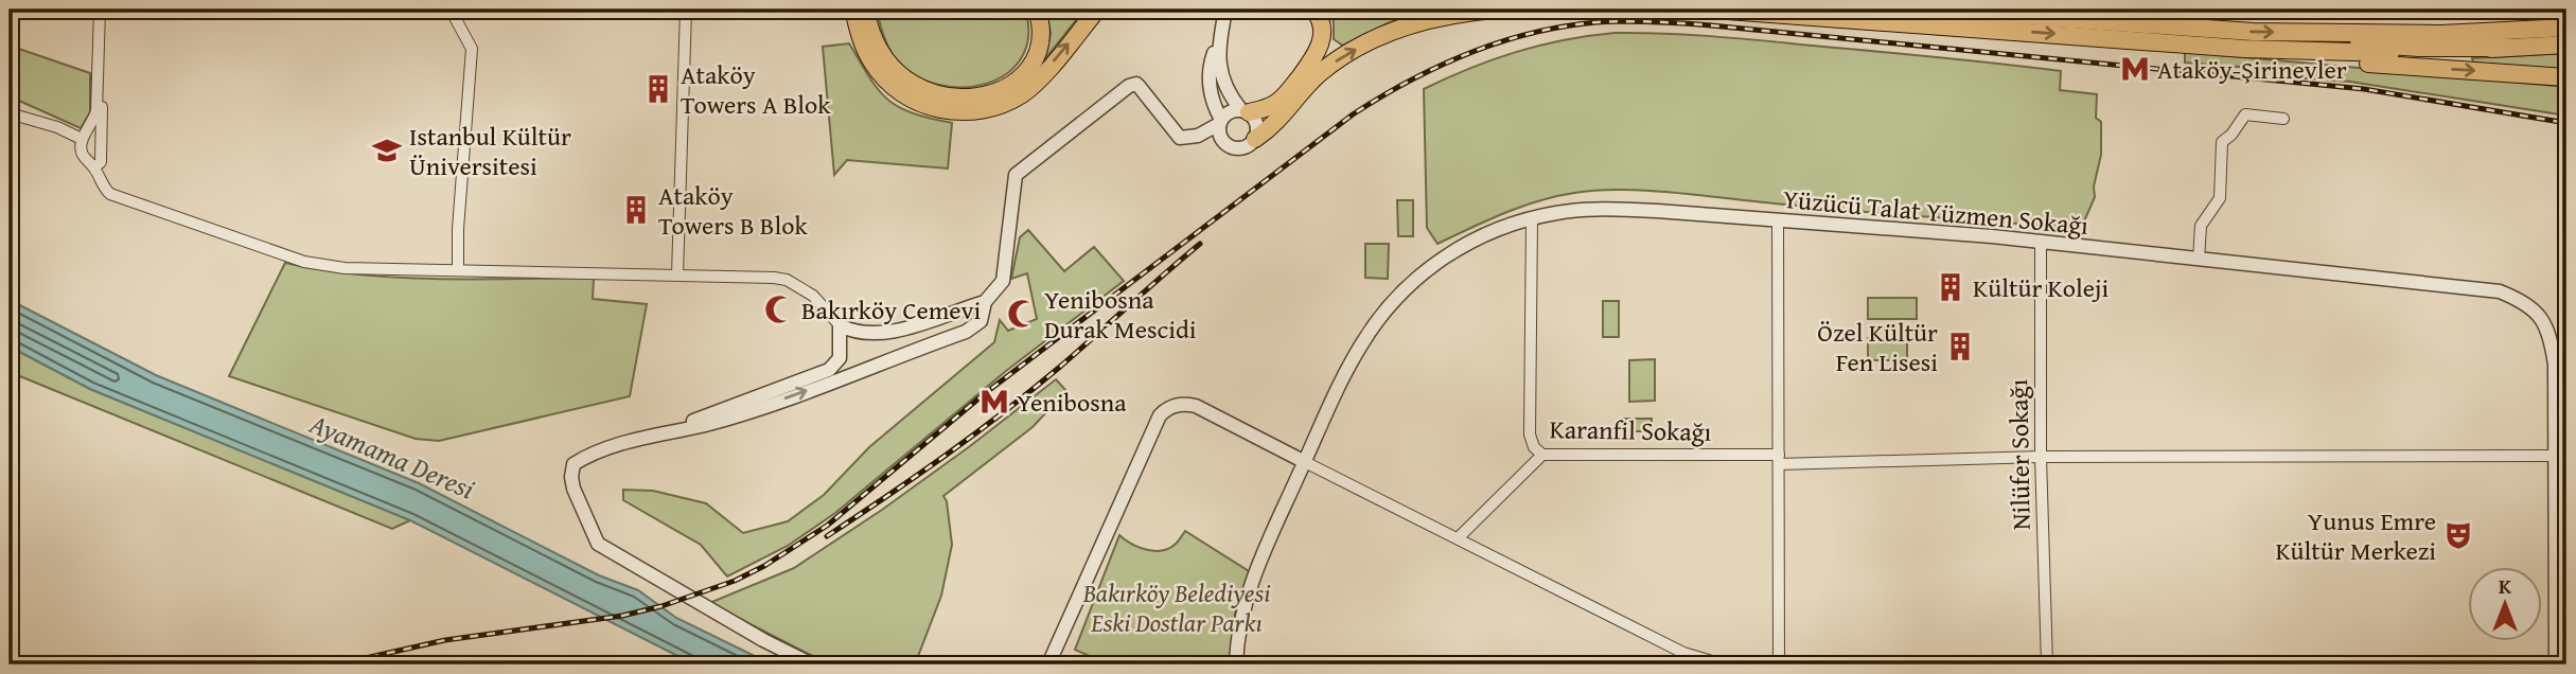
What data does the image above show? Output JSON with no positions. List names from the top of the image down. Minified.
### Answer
{"streets":{"street":["Yüzücü Talat Yüzmen Sokağı","Karanfil Sokağı","Nilüfer Sokağı"]},"crossings":[["Yüzücü Talat Yüzmen Sokağı","Karanfil Sokağı"],["Yüzücü Talat Yüzmen Sokağı","Nilüfer Sokağı"],["Karanfil Sokağı","Nilüfer Sokağı"]],"water":["Ayamama Deresi"],"parks":["Bakırköy Belediyesi Eski Dostlar Parkı"],"places":{"metro station":["Ataköy-Şirinevler","Yenibosna"],"building":["Ataköy Towers A Blok","Ataköy Towers B Blok","Kültür Koleji","Özel Kültür Fen Lisesi"],"school or university":["Istanbul Kültür Üniversitesi"],"mosque":["Bakırköy Cemevi","Yenibosna Durak Mescidi"],"theatre":["Yunus Emre Kültür Merkezi"]},"north":"top"}
